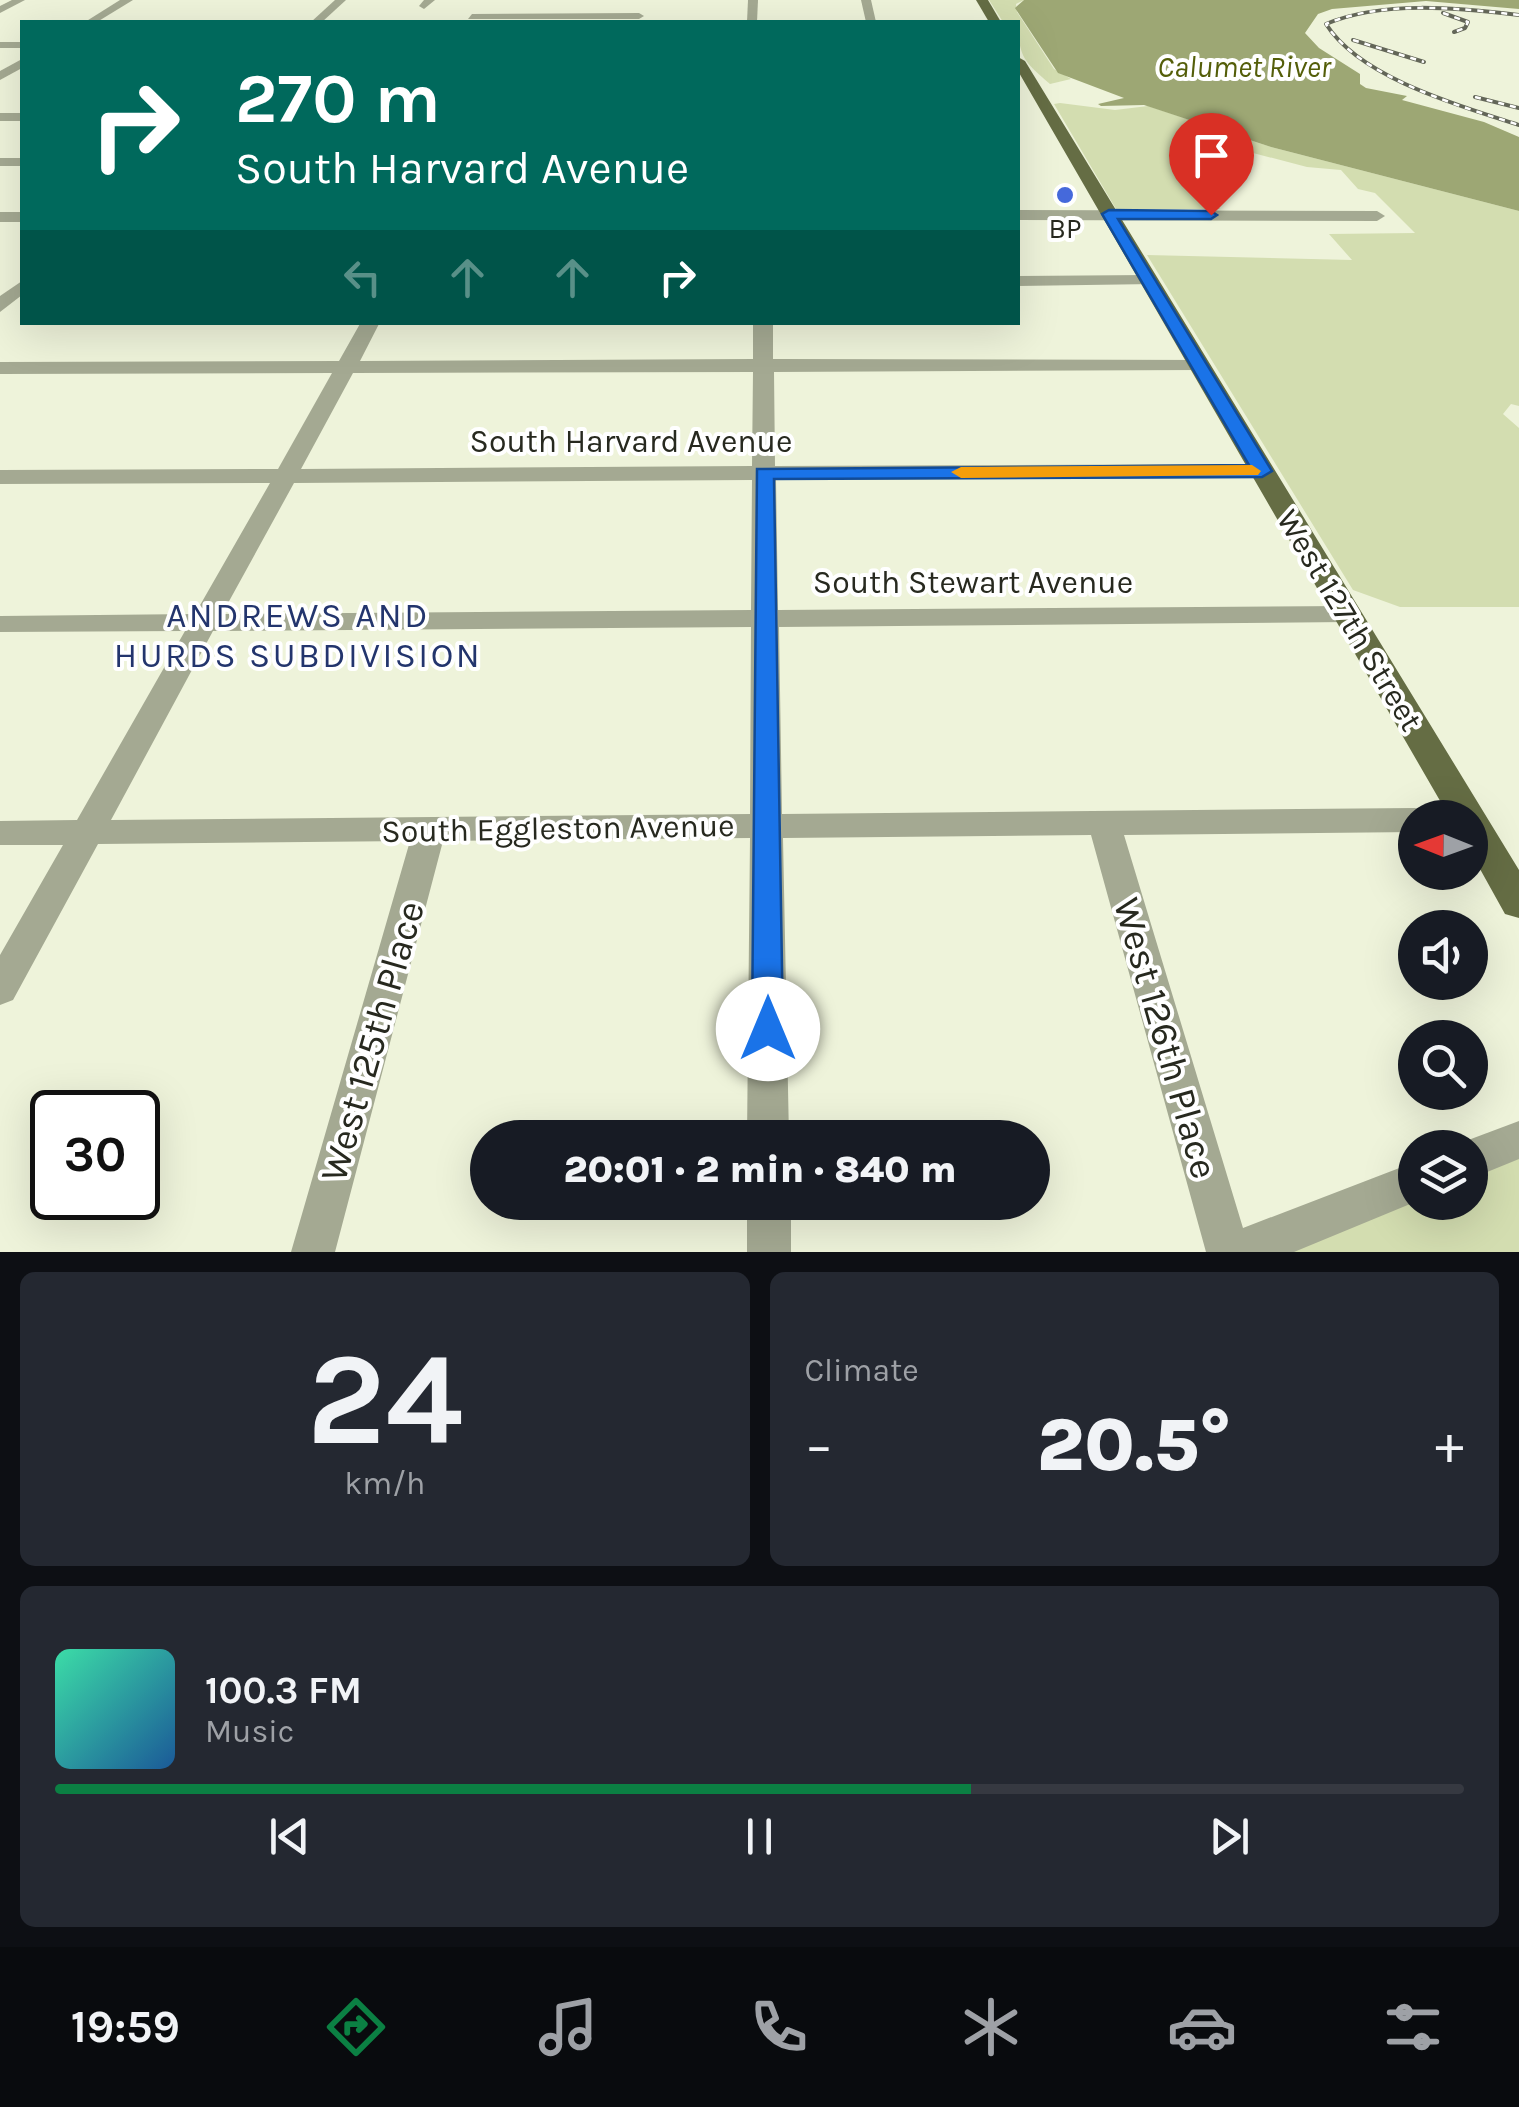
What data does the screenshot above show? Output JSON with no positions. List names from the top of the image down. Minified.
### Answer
{"streets":{"main road":["West 127th Street"],"street":["South Harvard Avenue","South Stewart Avenue","South Eggleston Avenue","West 126th Place","West 125th Place"]},"crossings":[["South Harvard Avenue","West 127th Street"],["South Stewart Avenue","West 127th Street"],["South Eggleston Avenue","West 126th Place"],["South Eggleston Avenue","West 125th Place"]],"districts":["ANDREWS AND HURDS SUBDIVISION"],"water":["Calumet River"],"places":["BP"],"north":"left","page":{"turn":["270 m","South Harvard Avenue"],"limit":"30","trip":"20:01 · 2 min · 840 m","tile":[["24","km/h"],"Climate"],"heat":["−","20.5°","+"],"song":["100.3 FM","Music"],"tabs":"19:59"}}
